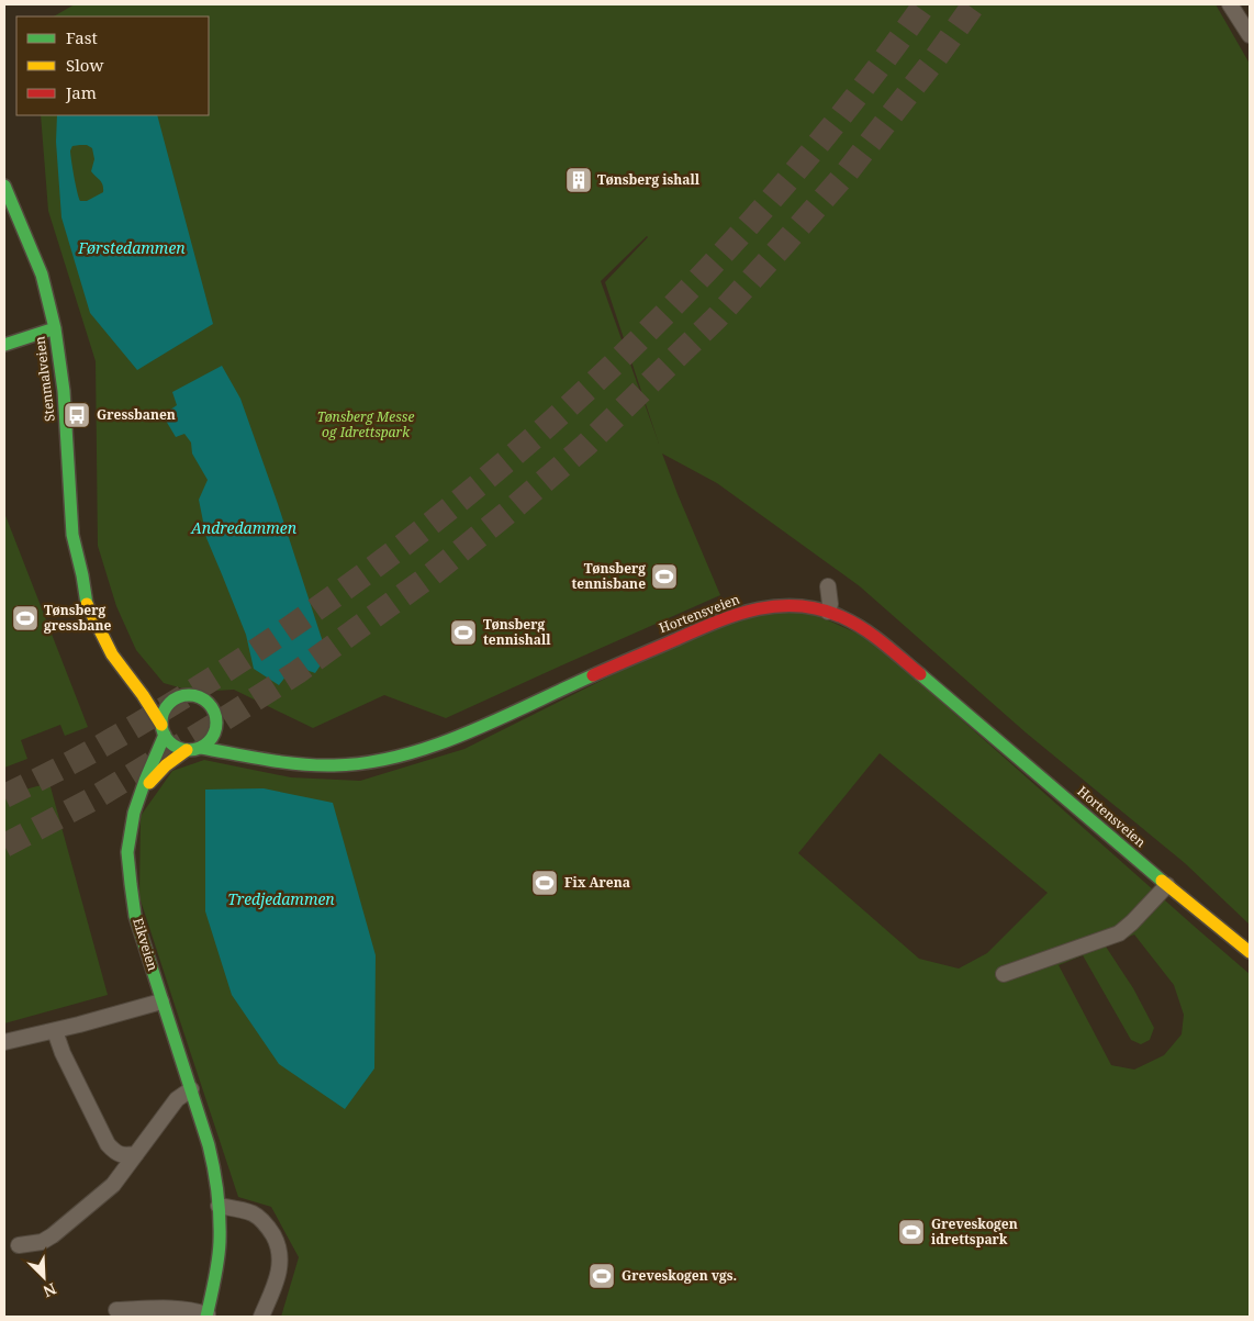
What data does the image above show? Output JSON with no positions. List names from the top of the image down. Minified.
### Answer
{"streets":{"main road":["Stenmalveien","Hortensveien","Eikveien"]},"crossings":[["Stenmalveien","Hortensveien"],["Stenmalveien","Eikveien"],["Hortensveien","Eikveien"]],"water":["Førstedammen","Andredammen","Tredjedammen"],"parks":["Tønsberg Messe og Idrettspark"],"places":{"building":["Tønsberg ishall"],"bus stop":["Gressbanen"],"sports":["Tønsberg tennisbane","Tønsberg gressbane","Tønsberg tennishall","Fix Arena","Greveskogen idrettspark","Greveskogen vgs."]},"legend":["Fast","Slow","Jam"],"north":"bottom right"}
